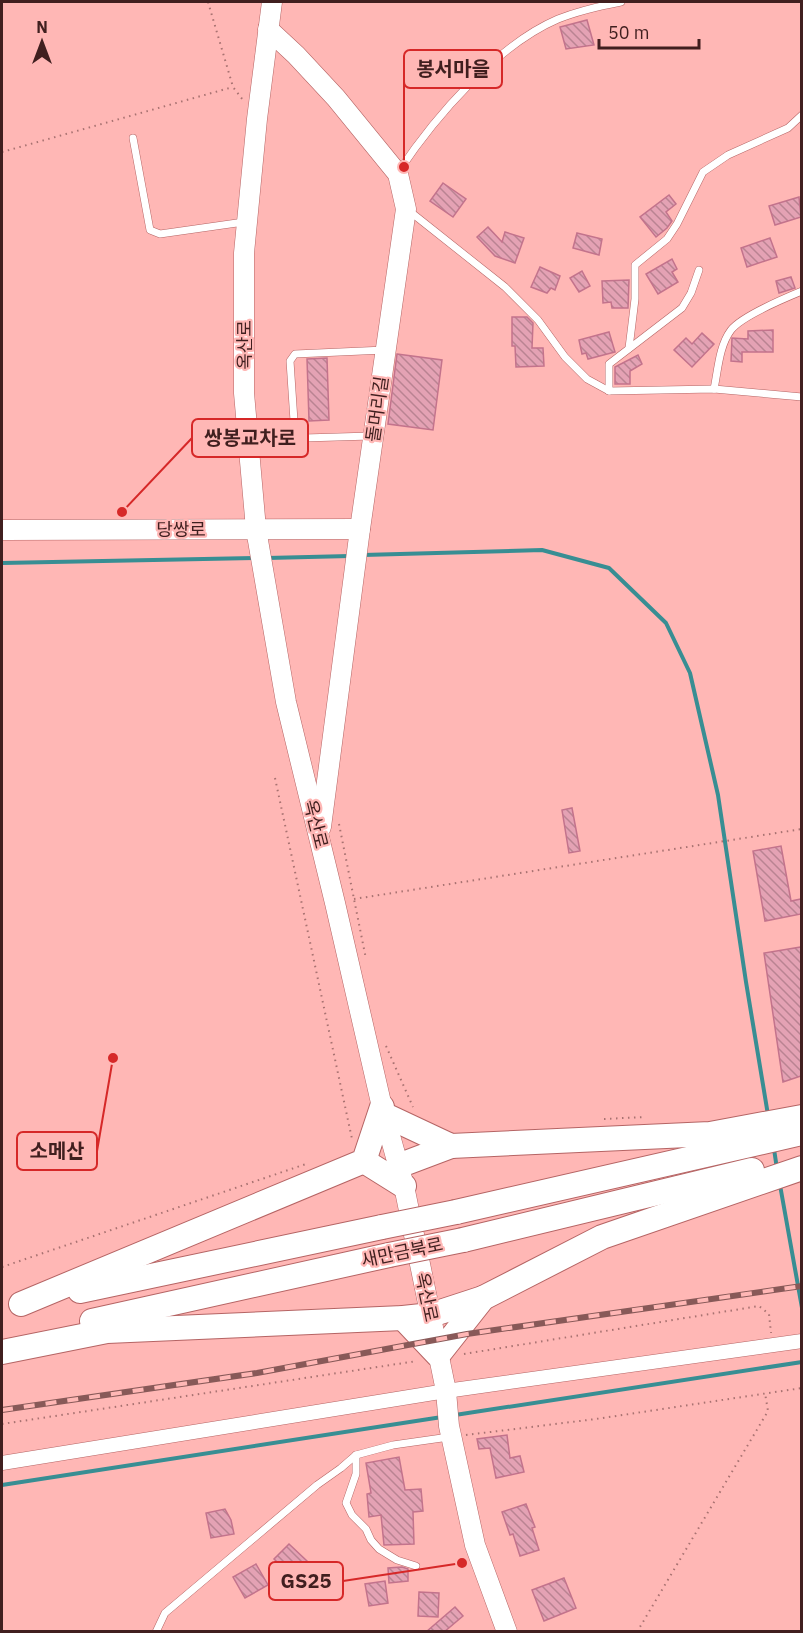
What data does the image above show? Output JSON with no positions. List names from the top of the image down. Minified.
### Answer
{"streets":{"highway":["새만금북로"],"main road":["옥산로","돌머리길","당쌍로"]},"crossings":[["옥산로","돌머리길"],["옥산로","당쌍로"],["돌머리길","당쌍로"]],"places":["봉서마을","쌍봉교차로","소메산","GS25"],"scale_bar":"50 m","north":"top"}
